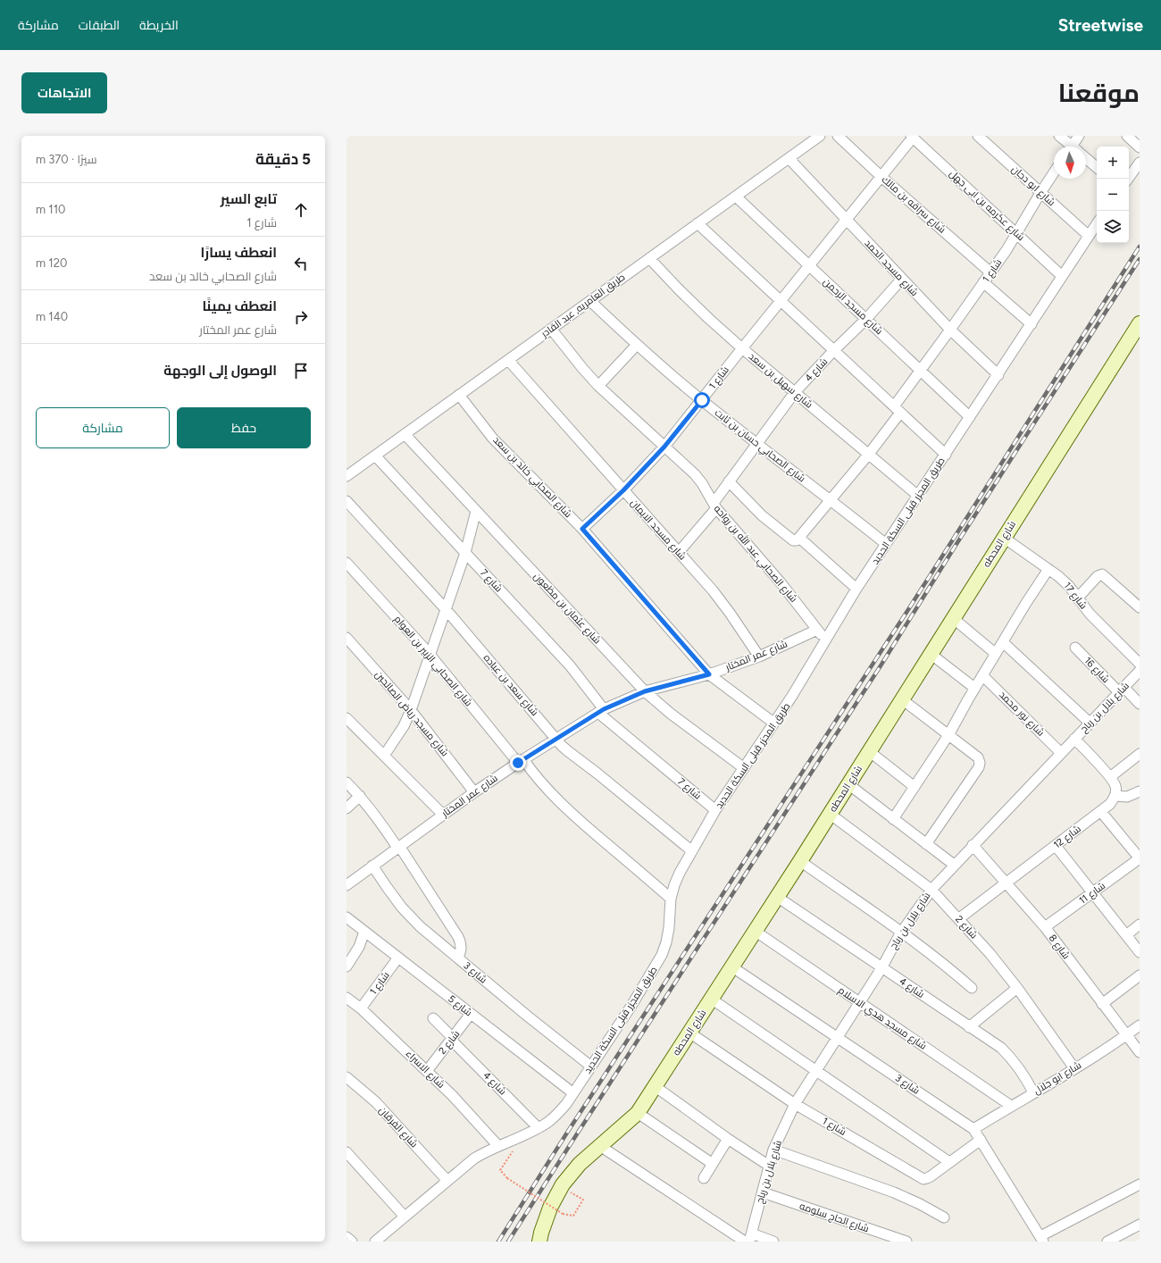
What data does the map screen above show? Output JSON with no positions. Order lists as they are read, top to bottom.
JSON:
{
  "streets": {
    "street": [
      "شارع ابو دجان",
      "شارع سراقه بن مالك",
      "شارع عكرمه بن ابى جهل",
      "شارع مسجد الحمد",
      "شارع 1",
      "طريق العامريه, عبد القادر",
      "شارع مسجد الرحمن",
      "شارع 4",
      "شارع سهيل بن سعد",
      "شارع الصحابي حسان بن ثابت",
      "شارع الصحابي خالد بن سعد",
      "طريق المجزر قبلى السكة الحديد",
      "شارع مسجد الايمان",
      "شارع المحطه",
      "شارع الصحابي عبد الله بن رواحه",
      "شارع 7",
      "شارع 17",
      "شارع عثمان بن مظعون",
      "شارع عمر المختار",
      "شارع الصحابي الزبير بن العوام",
      "شارع 16",
      "شارع سعد بن عباده",
      "شارع بلال بن رباح",
      "شارع مسجد رياض الصالحين",
      "شارع نور محمد",
      "شارع 12",
      "شارع 11",
      "شارع 2",
      "شارع 8",
      "شارع 3",
      "شارع 5",
      "شارع مسجد هدي الاسلام",
      "شارع الاسراء",
      "شارع ابو جلال",
      "شارع الفرقان",
      "شارع الحاج سلومه"
    ]
  },
  "crossings": [
    ["شارع ابو دجان", "شارع 1"],
    ["شارع ابو دجان", "طريق المجزر قبلى السكة الحديد"],
    ["شارع سراقه بن مالك", "شارع 1"],
    ["شارع عكرمه بن ابى جهل", "شارع 1"],
    ["شارع عكرمه بن ابى جهل", "طريق المجزر قبلى السكة الحديد"],
    ["شارع مسجد الحمد", "شارع 1"],
    ["شارع مسجد الحمد", "طريق العامريه, عبد القادر"],
    ["شارع مسجد الحمد", "شارع 4"],
    ["شارع مسجد الحمد", "طريق المجزر قبلى السكة الحديد"],
    ["شارع 1", "شارع مسجد الرحمن"],
    ["شارع 1", "شارع سهيل بن سعد"],
    ["شارع 1", "شارع الصحابي حسان بن ثابت"],
    ["شارع 1", "شارع الصحابي خالد بن سعد"],
    ["شارع 1", "شارع مسجد الايمان"],
    ["شارع 1", "شارع المحطه"],
    ["شارع 1", "شارع الصحابي عبد الله بن رواحه"],
    ["شارع 1", "شارع بلال بن رباح"],
    ["شارع 1", "شارع 3"],
    ["شارع 1", "شارع 5"],
    ["شارع 1", "شارع الاسراء"],
    ["طريق العامريه, عبد القادر", "شارع مسجد الرحمن"],
    ["طريق العامريه, عبد القادر", "شارع سهيل بن سعد"],
    ["طريق العامريه, عبد القادر", "شارع الصحابي حسان بن ثابت"],
    ["طريق العامريه, عبد القادر", "شارع الصحابي خالد بن سعد"],
    ["طريق العامريه, عبد القادر", "شارع مسجد الايمان"],
    ["طريق العامريه, عبد القادر", "شارع الصحابي عبد الله بن رواحه"],
    ["طريق العامريه, عبد القادر", "شارع 7"],
    ["طريق العامريه, عبد القادر", "شارع عثمان بن مظعون"],
    ["شارع مسجد الرحمن", "شارع 4"],
    ["شارع مسجد الرحمن", "طريق المجزر قبلى السكة الحديد"],
    ["شارع 4", "شارع سهيل بن سعد"],
    ["شارع 4", "شارع الصحابي حسان بن ثابت"],
    ["شارع 4", "طريق المجزر قبلى السكة الحديد"],
    ["شارع 4", "شارع مسجد الايمان"],
    ["شارع 4", "شارع المحطه"],
    ["شارع 4", "شارع الصحابي عبد الله بن رواحه"],
    ["شارع 4", "شارع بلال بن رباح"],
    ["شارع 4", "شارع 2"],
    ["شارع 4", "شارع ابو جلال"],
    ["شارع سهيل بن سعد", "طريق المجزر قبلى السكة الحديد"],
    ["شارع الصحابي حسان بن ثابت", "طريق المجزر قبلى السكة الحديد"],
    ["شارع الصحابي خالد بن سعد", "طريق المجزر قبلى السكة الحديد"],
    ["شارع الصحابي خالد بن سعد", "شارع عمر المختار"],
    ["طريق المجزر قبلى السكة الحديد", "شارع الصحابي عبد الله بن رواحه"],
    ["طريق المجزر قبلى السكة الحديد", "شارع 7"],
    ["طريق المجزر قبلى السكة الحديد", "شارع عثمان بن مظعون"],
    ["طريق المجزر قبلى السكة الحديد", "شارع الصحابي الزبير بن العوام"],
    ["طريق المجزر قبلى السكة الحديد", "شارع سعد بن عباده"],
    ["طريق المجزر قبلى السكة الحديد", "شارع 3"],
    ["طريق المجزر قبلى السكة الحديد", "شارع 5"],
    ["طريق المجزر قبلى السكة الحديد", "شارع الاسراء"],
    ["طريق المجزر قبلى السكة الحديد", "شارع الفرقان"],
    ["شارع مسجد الايمان", "شارع عمر المختار"],
    ["شارع المحطه", "شارع 17"],
    ["شارع المحطه", "شارع 2"],
    ["شارع المحطه", "شارع 3"],
    ["شارع المحطه", "شارع مسجد هدي الاسلام"],
    ["شارع الصحابي عبد الله بن رواحه", "شارع عمر المختار"],
    ["شارع 7", "شارع عمر المختار"],
    ["شارع عثمان بن مظعون", "شارع عمر المختار"],
    ["شارع عمر المختار", "شارع الصحابي الزبير بن العوام"],
    ["شارع عمر المختار", "شارع سعد بن عباده"],
    ["شارع عمر المختار", "شارع مسجد رياض الصالحين"],
    ["شارع عمر المختار", "شارع 3"],
    ["شارع 16", "شارع بلال بن رباح"],
    ["شارع بلال بن رباح", "شارع نور محمد"],
    ["شارع بلال بن رباح", "شارع 2"],
    ["شارع بلال بن رباح", "شارع 8"],
    ["شارع بلال بن رباح", "شارع 3"],
    ["شارع بلال بن رباح", "شارع مسجد هدي الاسلام"],
    ["شارع بلال بن رباح", "شارع الحاج سلومه"],
    ["شارع 12", "شارع 2"],
    ["شارع 12", "شارع 8"],
    ["شارع 11", "شارع 8"],
    ["شارع 2", "شارع 5"],
    ["شارع 2", "شارع الاسراء"],
    ["شارع 2", "شارع ابو جلال"],
    ["شارع 8", "شارع ابو جلال"],
    ["شارع 3", "شارع ابو جلال"],
    ["شارع مسجد هدي الاسلام", "شارع ابو جلال"]
  ],
  "north": "bottom",
  "page": {
    "header": "Streetwise",
    "nav": ["الخريطة", "الطبقات", "مشاركة"],
    "title": "موقعنا",
    "buttons": [
      "الاتجاهات",
      ["حفظ", "مشاركة"]
    ],
    "heading": ["5 دقيقة", "سيرًا · 370 m"],
    "map_buttons": ["+", "−"],
    "list": [
      ["تابع السير", "شارع 1", "110 m"],
      ["انعطف يسارًا", "شارع الصحابي خالد بن سعد", "120 m"],
      ["انعطف يمينًا", "شارع عمر المختار", "140 m"],
      "الوصول إلى الوجهة"
    ]
  }
}
